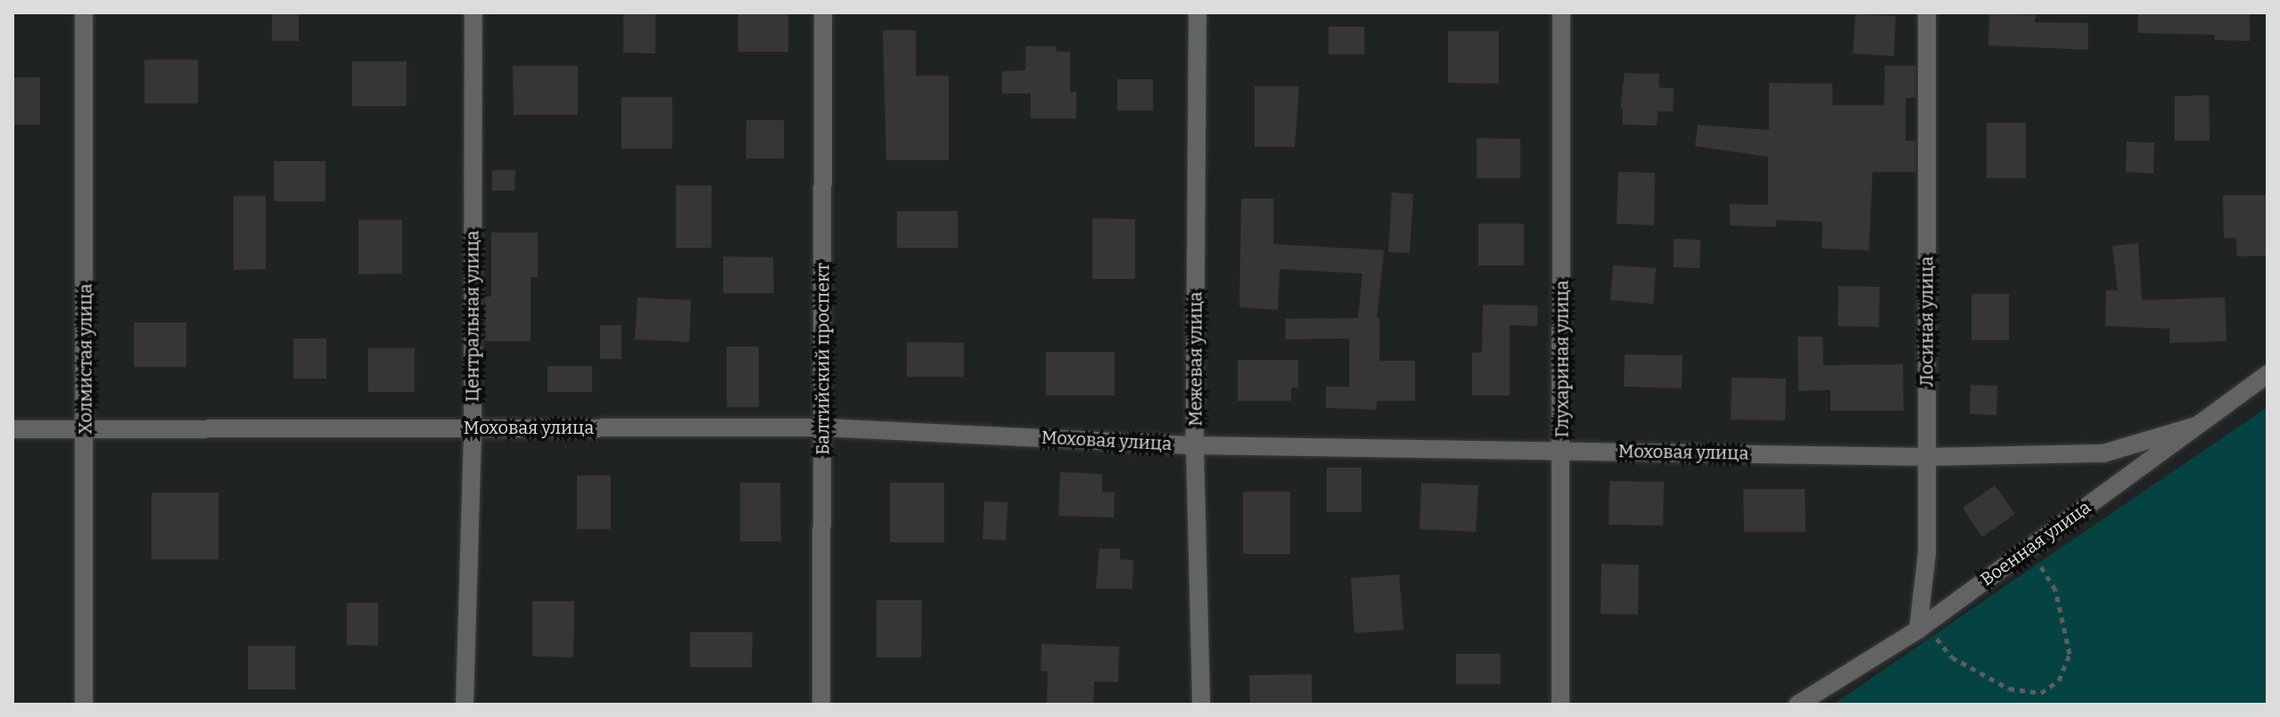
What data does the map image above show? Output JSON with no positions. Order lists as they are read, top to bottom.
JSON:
{
  "streets": {
    "street": [
      "Центральная улица",
      "Лосиная улица",
      "Холмистая улица",
      "Балтийский проспект",
      "Межевая улица",
      "Глухариная улица",
      "Моховая улица",
      "Военная улица"
    ]
  },
  "crossings": [
    ["Центральная улица", "Моховая улица"],
    ["Лосиная улица", "Моховая улица"],
    ["Лосиная улица", "Военная улица"],
    ["Холмистая улица", "Моховая улица"],
    ["Балтийский проспект", "Моховая улица"],
    ["Межевая улица", "Моховая улица"],
    ["Глухариная улица", "Моховая улица"],
    ["Моховая улица", "Военная улица"]
  ]
}
